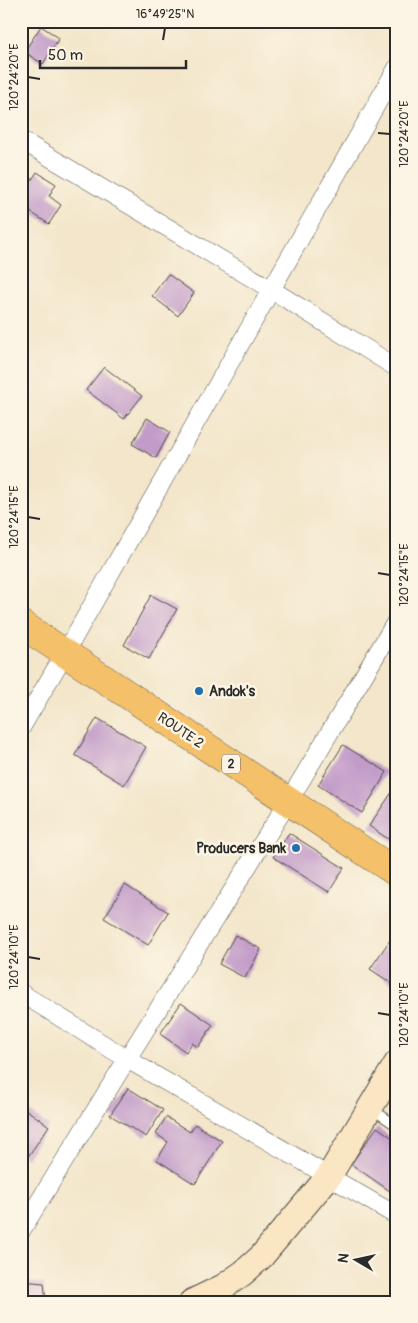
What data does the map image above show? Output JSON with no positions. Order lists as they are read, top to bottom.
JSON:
{
  "streets": {
    "highway": ["ROUTE 2", "2"]
  },
  "crossings": [
    ["ROUTE 2", "2"]
  ],
  "places": ["Andok's", "Producers Bank"],
  "scale_bar": "50 m",
  "north": "left",
  "coordinates": [
    "16°49'25\"N",
    "120°24'20\"E",
    "120°24'15\"E",
    "120°24'10\"E"
  ]
}
